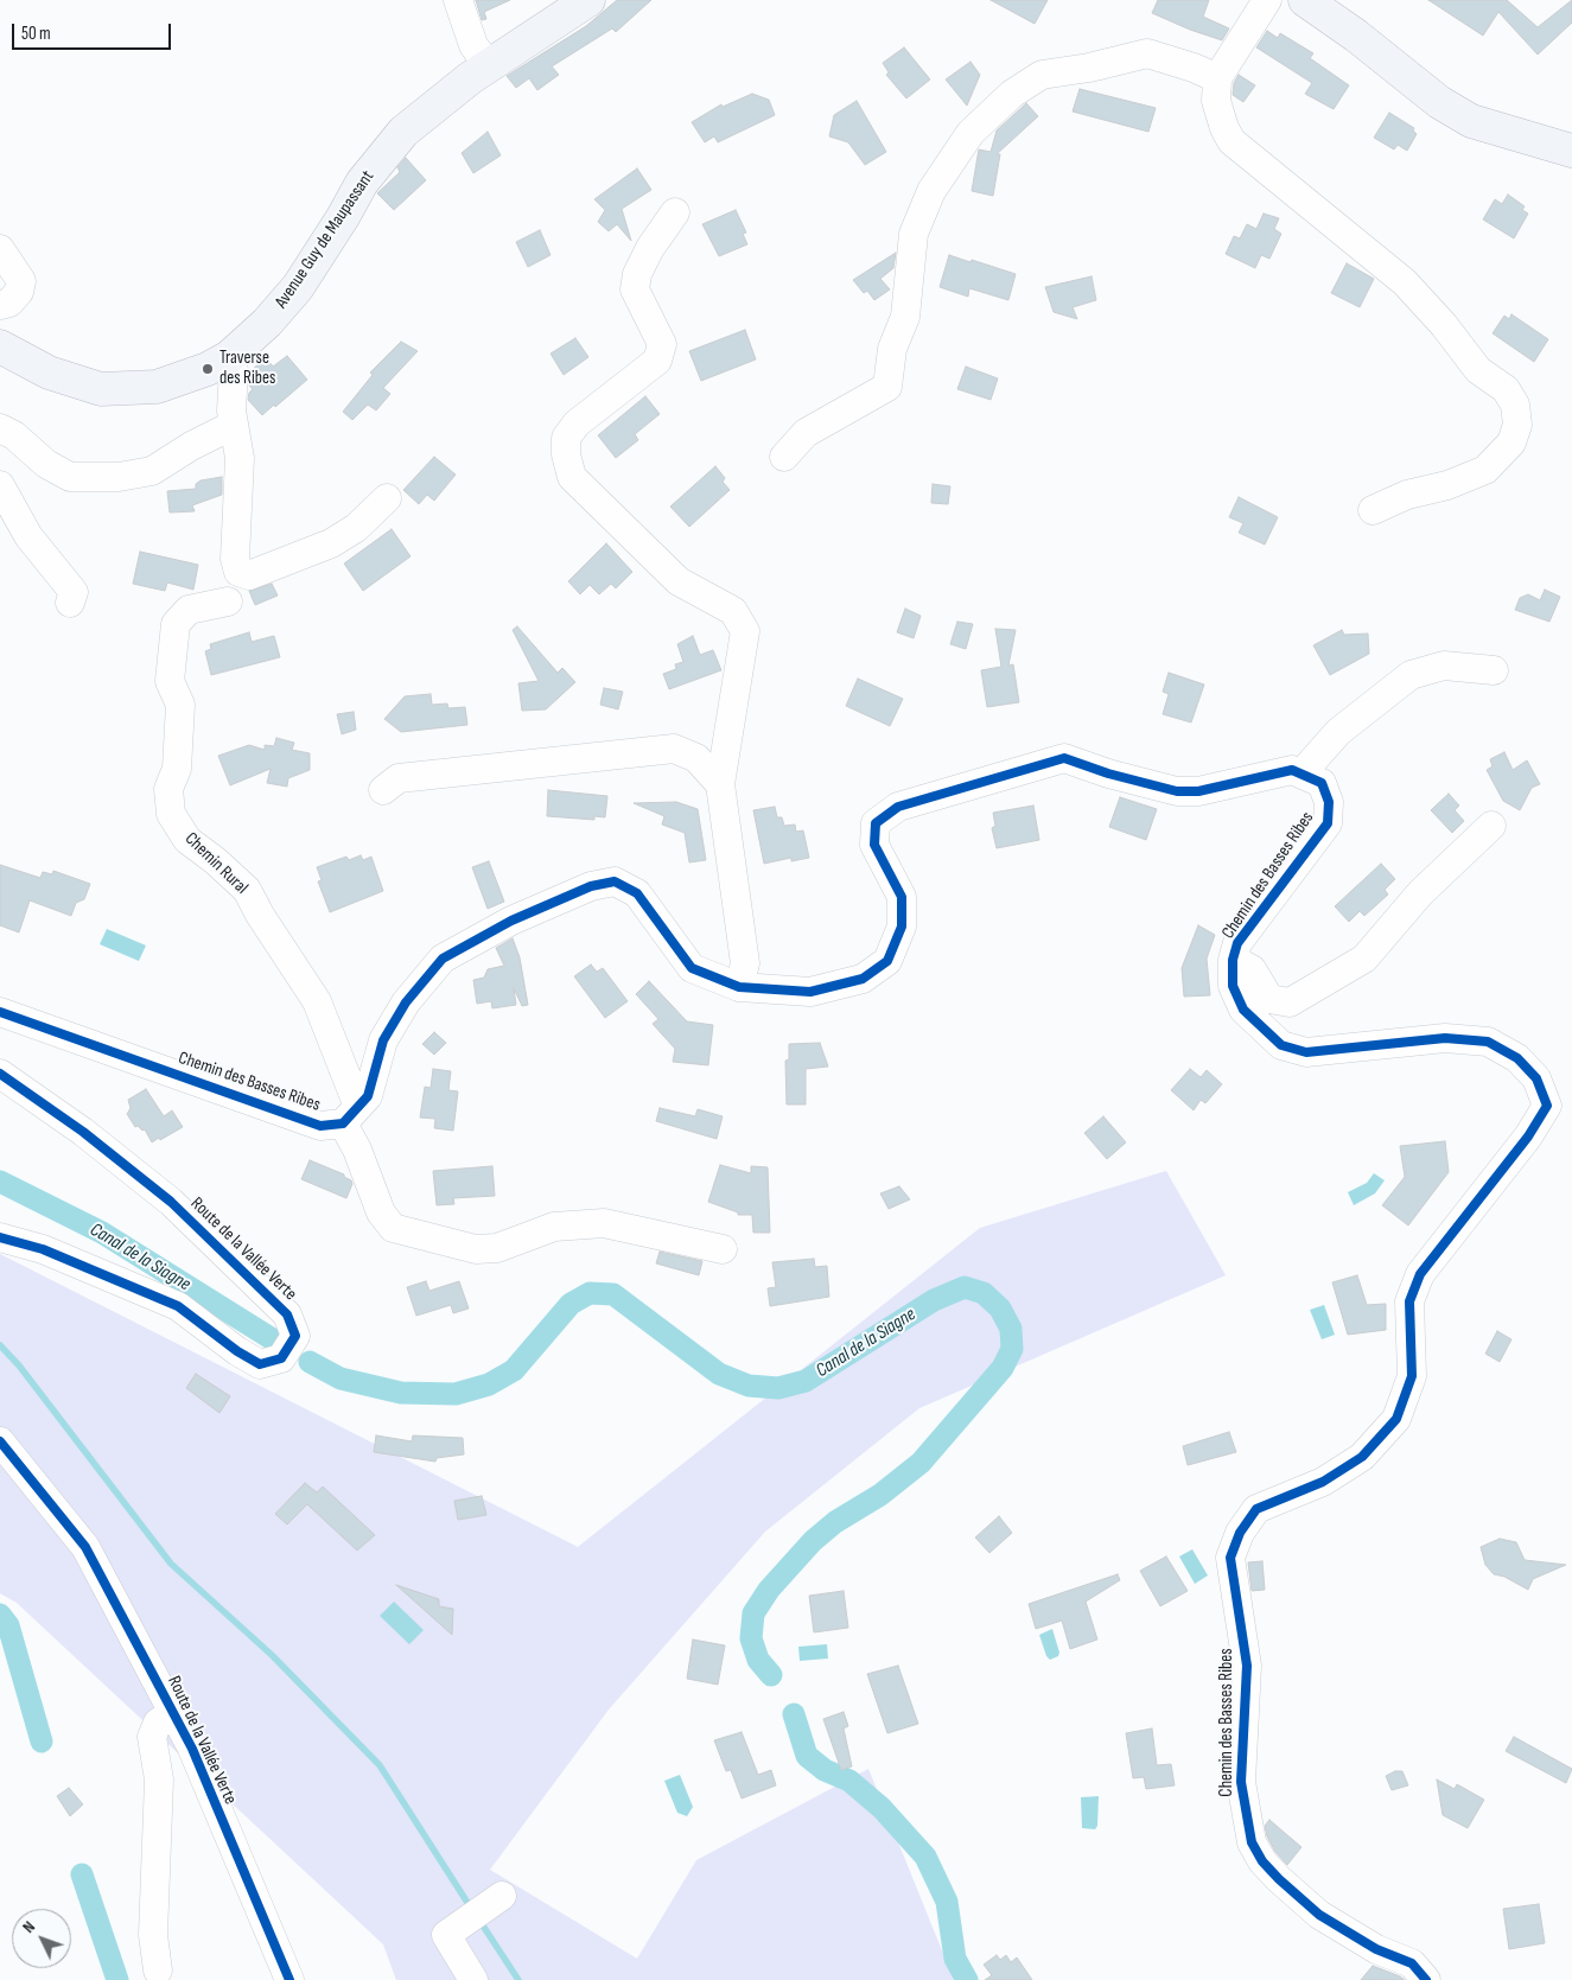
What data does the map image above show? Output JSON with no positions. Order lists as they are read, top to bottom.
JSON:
{
  "streets": {
    "main road": ["Avenue Guy de Maupassant"],
    "street": ["Chemin Rural", "Chemin des Basses Ribes", "Route de la Vallée Verte"]
  },
  "crossings": [
    ["Chemin Rural", "Chemin des Basses Ribes"]
  ],
  "water": ["Canal de la Siagne"],
  "places": ["Traverse des Ribes"],
  "scale_bar": "50 m",
  "north": "top left"
}
